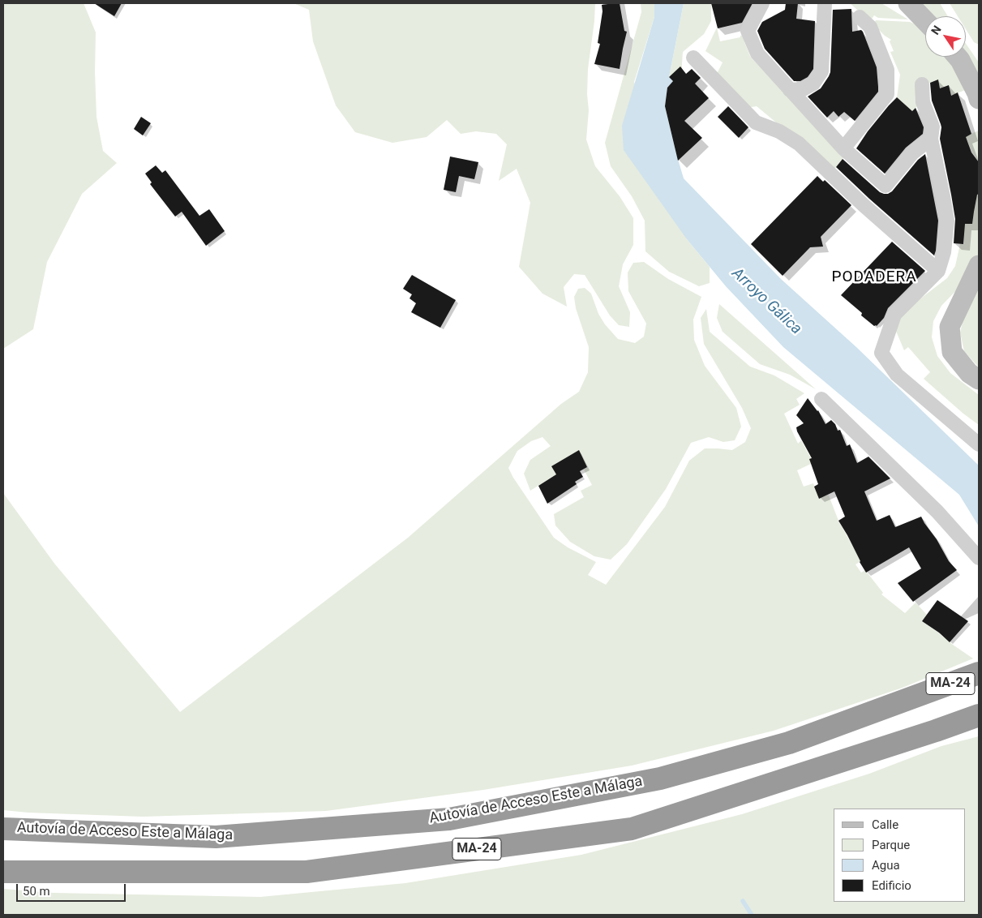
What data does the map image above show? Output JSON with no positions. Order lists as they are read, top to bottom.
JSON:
{
  "streets": {
    "highway": ["MA-24", "Autovía de Acceso Este a Málaga"]
  },
  "districts": ["PODADERA"],
  "water": ["Arroyo Gálica"],
  "legend": [
    "Calle",
    "Parque",
    "Agua",
    "Edificio"
  ],
  "scale_bar": "50 m",
  "north": "top left"
}
